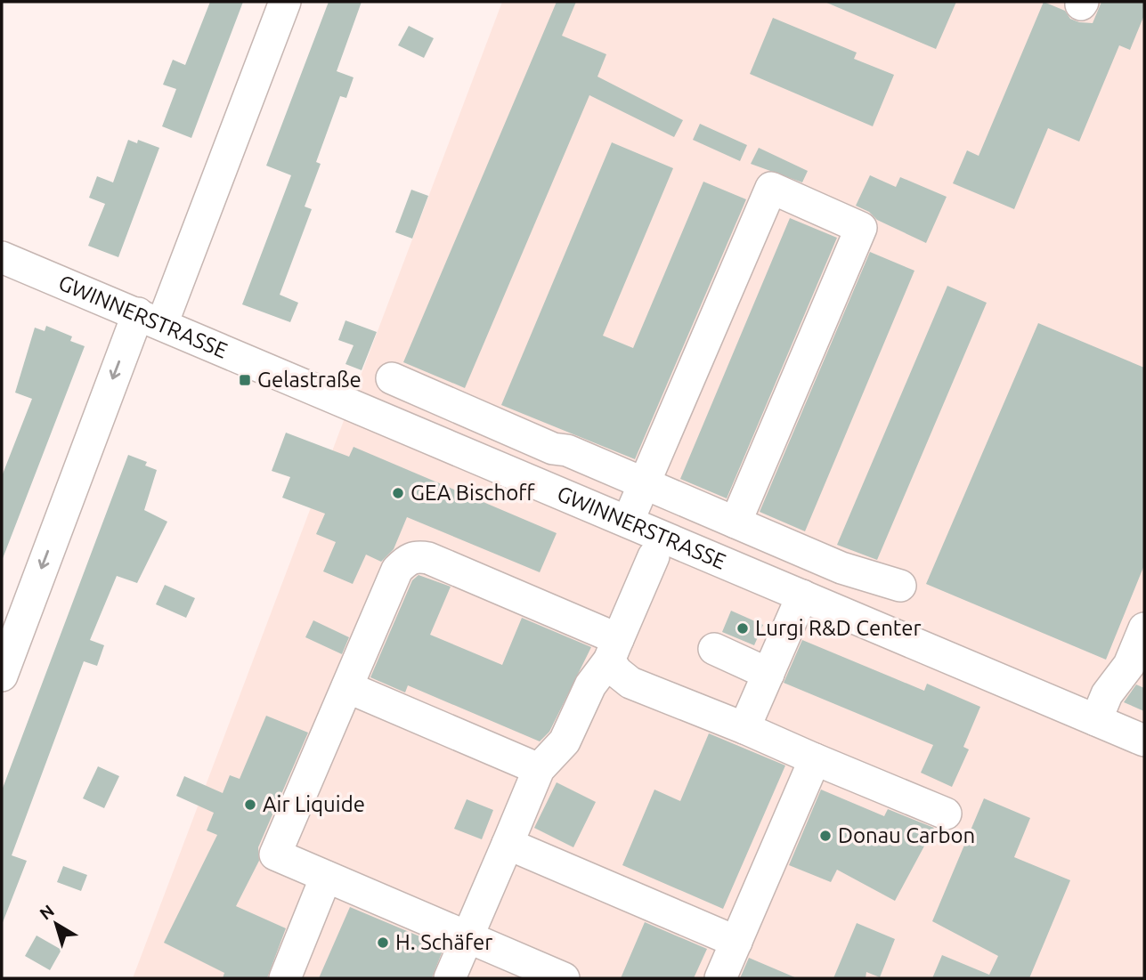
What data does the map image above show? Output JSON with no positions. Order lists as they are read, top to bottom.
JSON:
{
  "streets": {
    "street": ["GWINNERSTRASSE"]
  },
  "places": {
    "transit": ["Gelastraße"],
    "other": [
      "GEA Bischoff",
      "Lurgi R&D Center",
      "Air Liquide",
      "Donau Carbon",
      "H. Schäfer"
    ]
  },
  "north": "top left"
}
